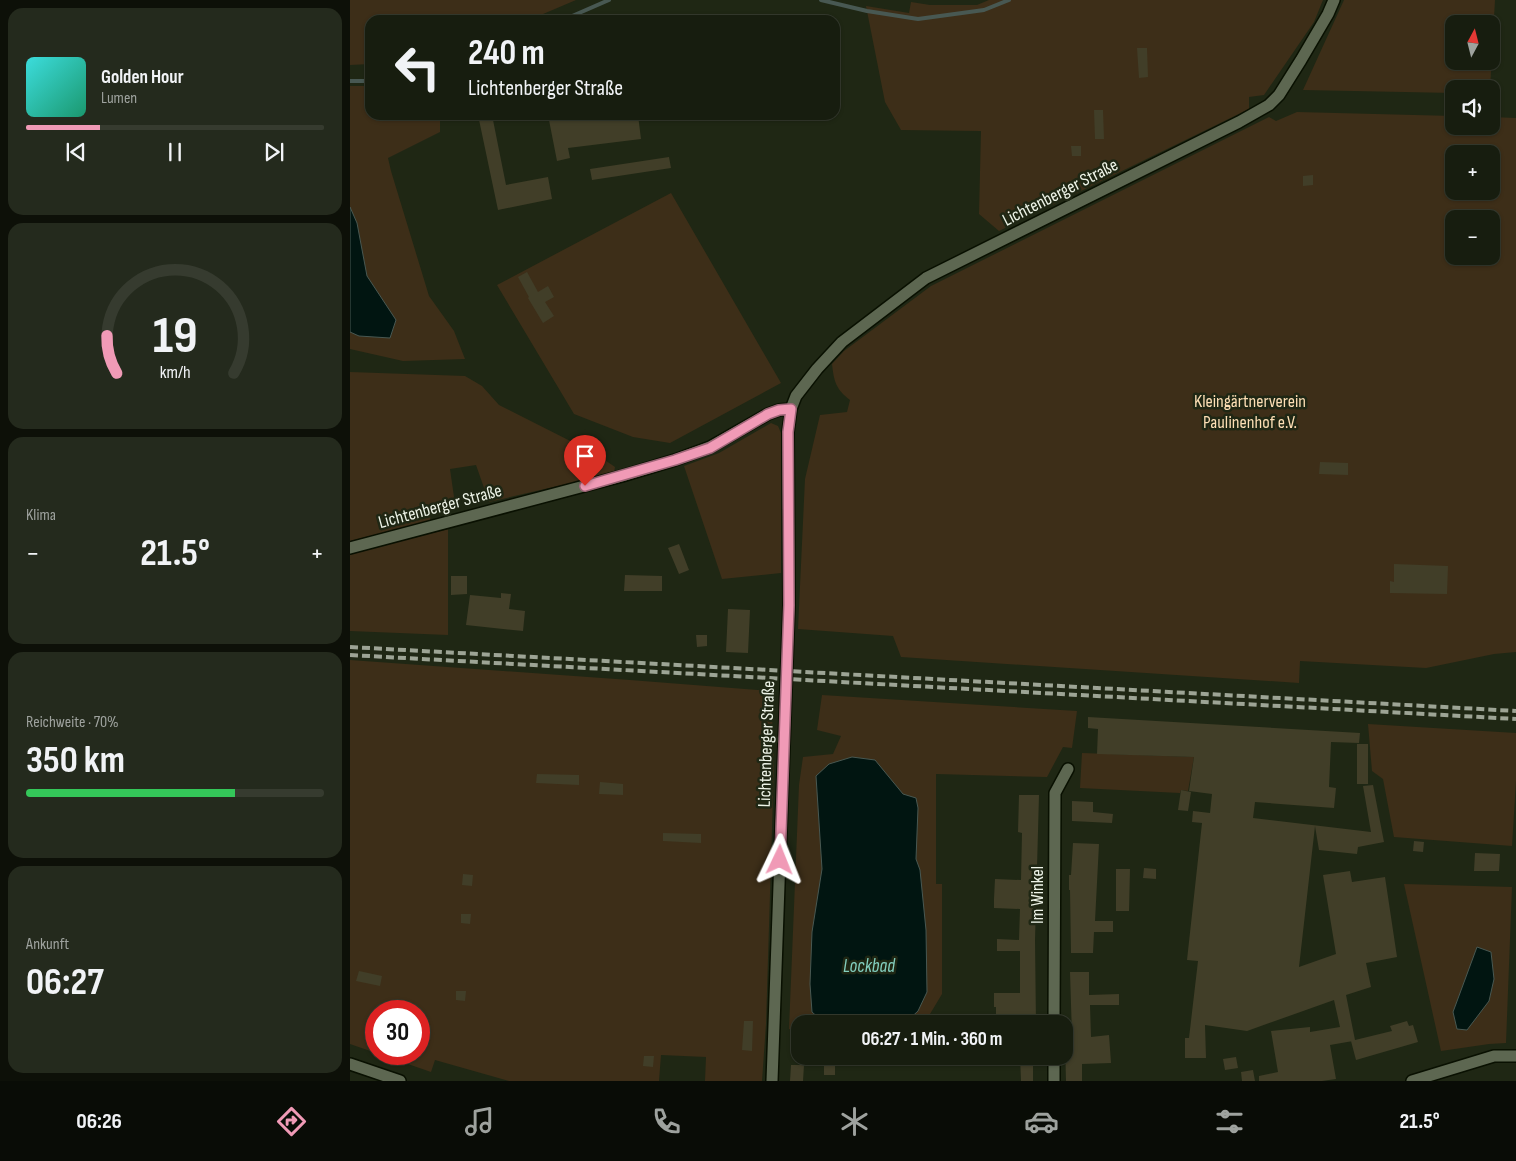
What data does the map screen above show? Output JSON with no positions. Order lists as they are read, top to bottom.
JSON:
{
  "streets": {
    "street": ["Lichtenberger Straße", "Im Winkel"]
  },
  "water": ["Lockbad"],
  "parks": ["Kleingärtnerverein Paulinenhof e.V."],
  "north": "top",
  "page": {
    "map_buttons": ["+", "−"],
    "turn": ["240 m", "Lichtenberger Straße"],
    "song": ["Golden Hour", "Lumen"],
    "tile": [
      "Klima",
      ["Reichweite · 70%", "350 km"],
      ["Ankunft", "06:27"]
    ],
    "heat": ["−", "21.5°", "+"],
    "limit": "30",
    "trip": "06:27 · 1 Min. · 360 m",
    "tabs": ["06:26", "21.5°"],
    "gauge": ["19", "km/h"]
  }
}
